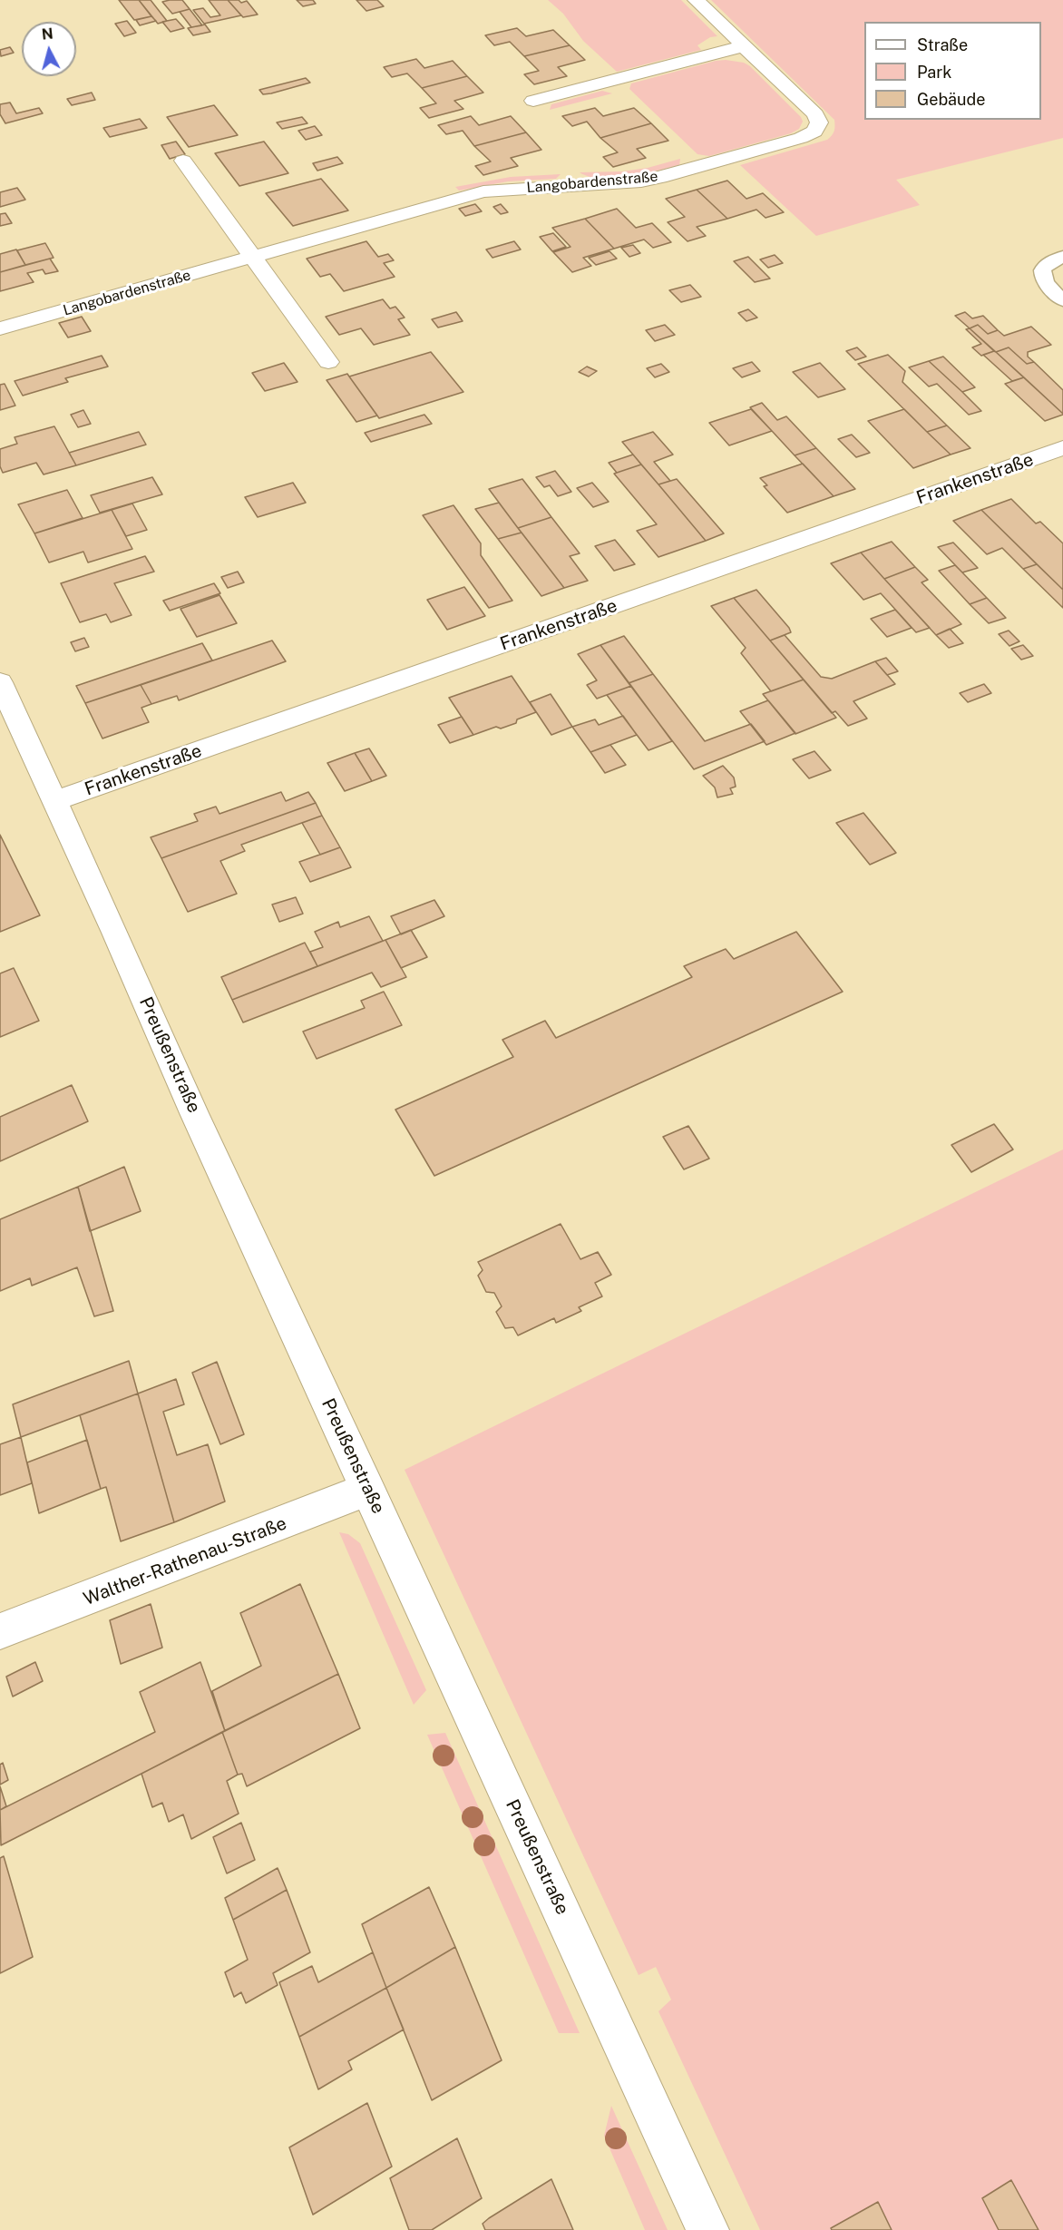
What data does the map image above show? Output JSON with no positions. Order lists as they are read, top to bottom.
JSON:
{
  "streets": {
    "street": [
      "Langobardenstraße",
      "Frankenstraße",
      "Preußenstraße",
      "Walther-Rathenau-Straße"
    ]
  },
  "crossings": [
    ["Frankenstraße", "Preußenstraße"],
    ["Preußenstraße", "Walther-Rathenau-Straße"]
  ],
  "legend": ["Straße", "Park", "Gebäude"],
  "north": "top"
}
